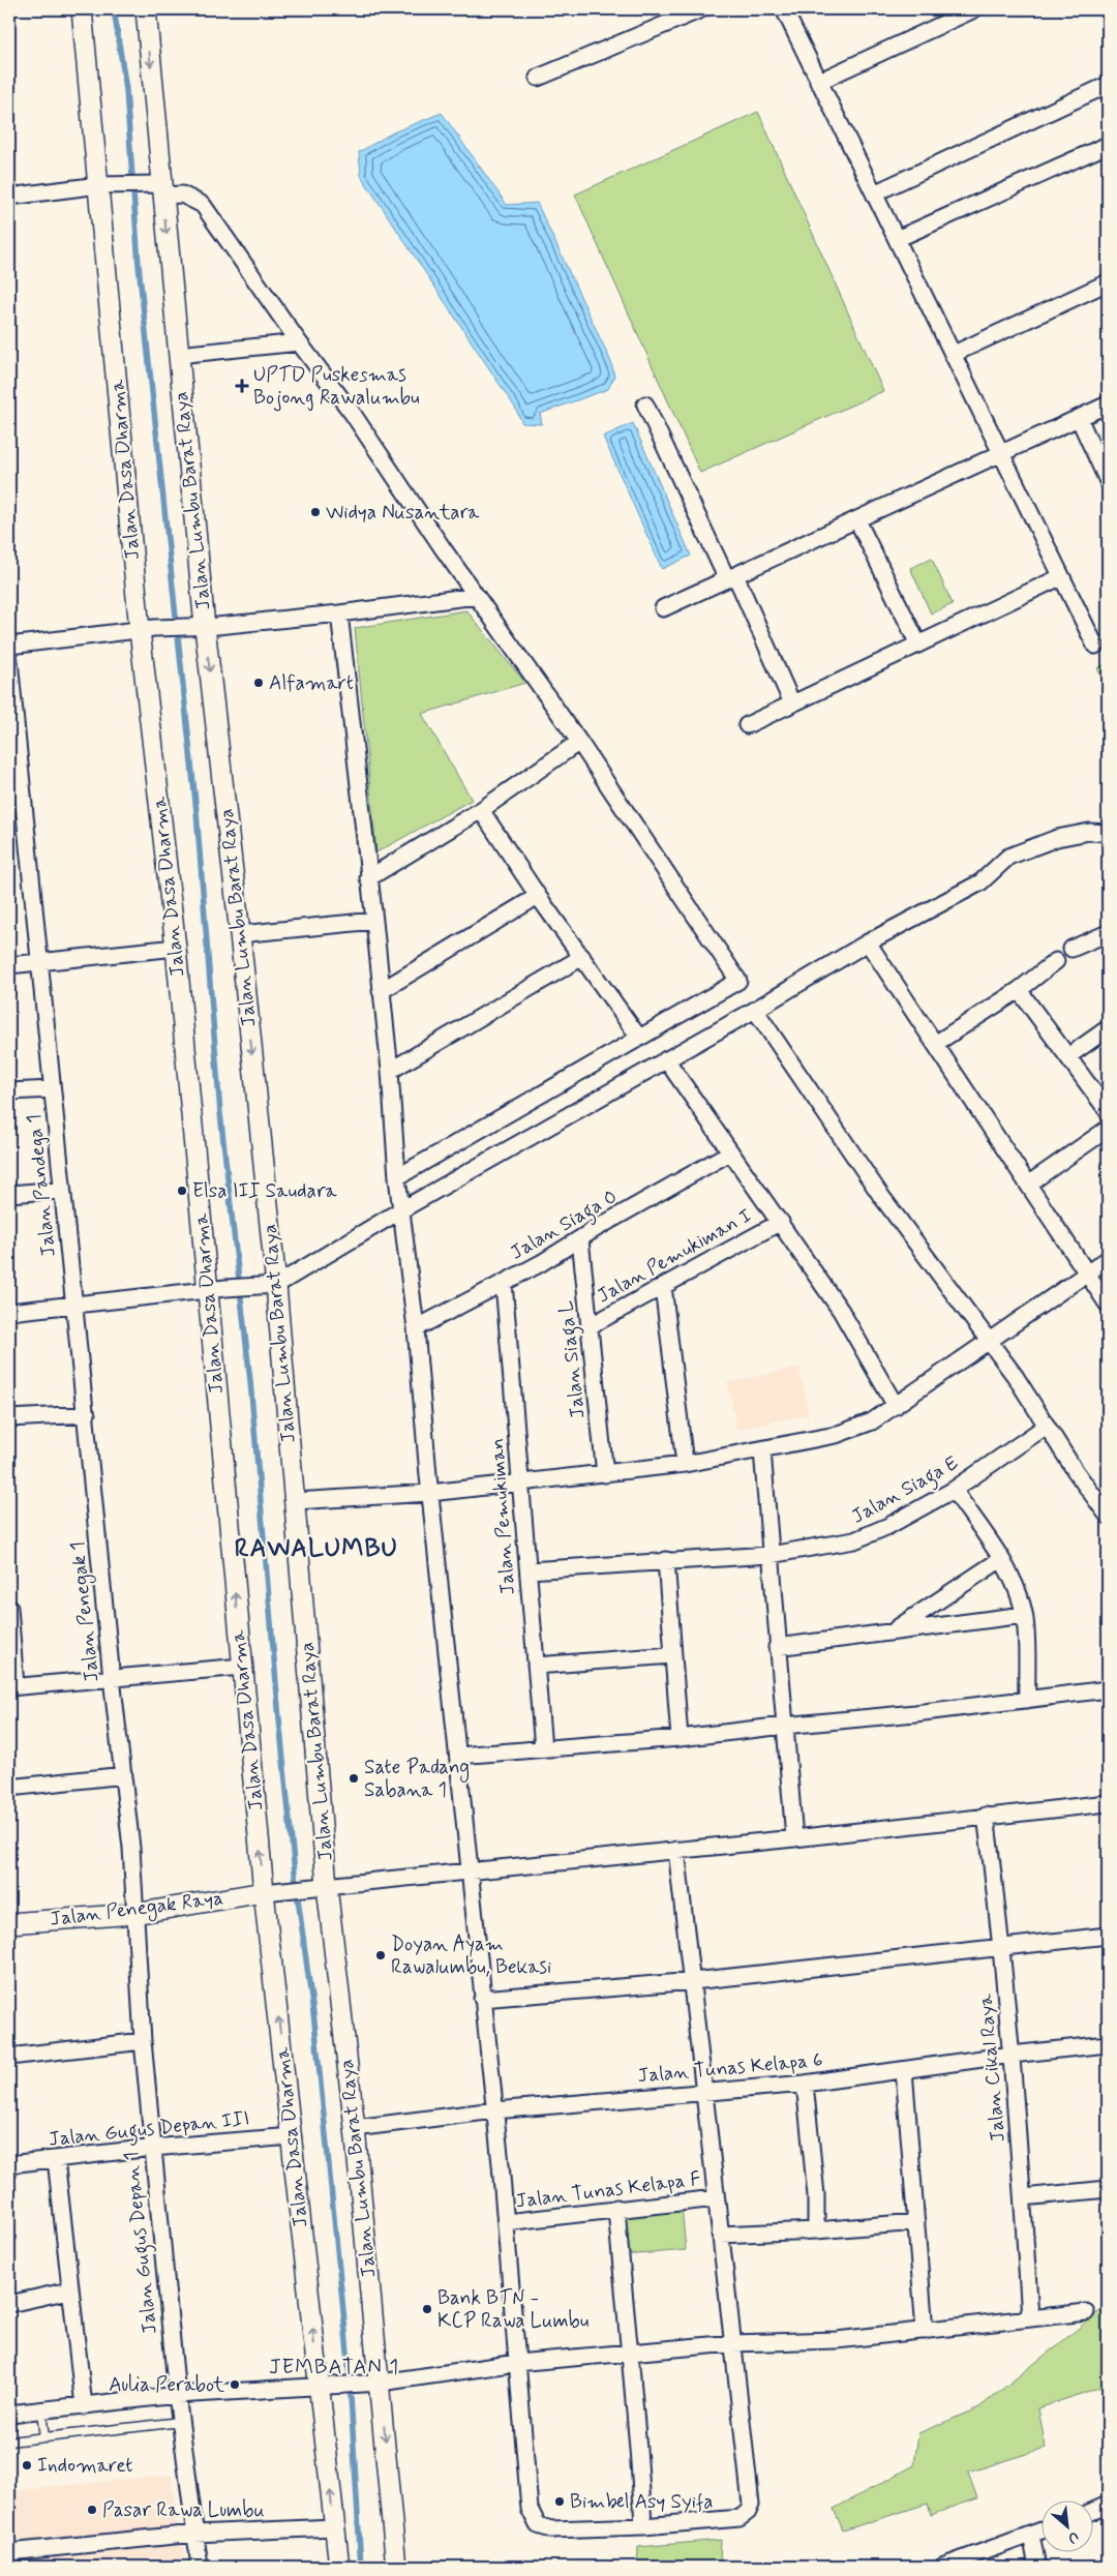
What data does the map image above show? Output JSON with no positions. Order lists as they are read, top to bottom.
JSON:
{
  "streets": {
    "street": [
      "Jalan Dasa Dharma",
      "Jalan Lumbu Barat Raya",
      "Jalan Pandega 1",
      "Jalan Siaga O",
      "Jalan Pemukiman I",
      "Jalan Siaga L",
      "Jalan Siaga E",
      "Jalan Pemukiman",
      "Jalan Penegak 1",
      "Jalan Penegak Raya",
      "Jalan Tunas Kelapa 6",
      "Jalan Cikal Raya",
      "Jalan Gugus Depan III",
      "Jalan Tunas Kelapa F",
      "Jalan Gugus Depan 1"
    ]
  },
  "crossings": [
    ["Jalan Dasa Dharma", "Jalan Penegak Raya"],
    ["Jalan Dasa Dharma", "Jalan Gugus Depan III"],
    ["Jalan Lumbu Barat Raya", "Jalan Tunas Kelapa 6"],
    ["Jalan Pandega 1", "Jalan Penegak 1"],
    ["Jalan Siaga O", "Jalan Siaga L"],
    ["Jalan Siaga O", "Jalan Pemukiman"],
    ["Jalan Pemukiman I", "Jalan Siaga L"],
    ["Jalan Siaga E", "Jalan Pemukiman"],
    ["Jalan Penegak 1", "Jalan Penegak Raya"],
    ["Jalan Penegak 1", "Jalan Gugus Depan 1"],
    ["Jalan Penegak Raya", "Jalan Gugus Depan 1"],
    ["Jalan Tunas Kelapa 6", "Jalan Cikal Raya"],
    ["Jalan Gugus Depan III", "Jalan Gugus Depan 1"]
  ],
  "one_way": ["Jalan Dasa Dharma"],
  "districts": ["RAWALUMBU", "JEMBATAN 1"],
  "places": {
    "health": ["UPTD Puskesmas Bojong Rawalumbu"],
    "other": [
      "Widya Nusantara",
      "Alfamart",
      "Elsa III Saudara",
      "Sate Padang Sabana 1",
      "Doyan Ayam Rawalumbu, Bekasi",
      "Bank BTN - KCP Rawa Lumbu",
      "Aulia Perabot",
      "Indomaret",
      "Bimbel Asy Syifa",
      "Pasar Rawa Lumbu"
    ]
  },
  "north": "bottom right"
}
